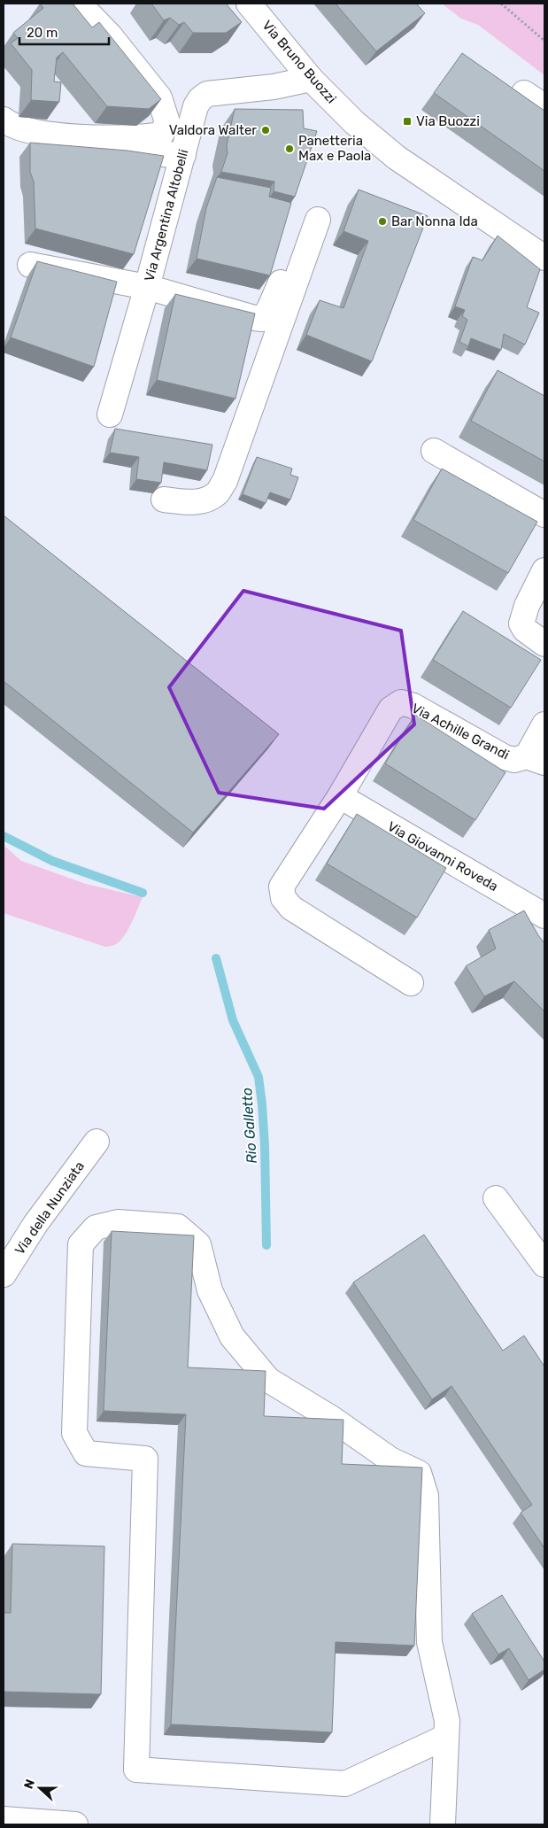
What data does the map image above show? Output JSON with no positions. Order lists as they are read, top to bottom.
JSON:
{
  "streets": {
    "street": [
      "Via Bruno Buozzi",
      "Via Argentina Altobelli",
      "Via Achille Grandi",
      "Via Giovanni Roveda",
      "Via della Nunziata"
    ]
  },
  "crossings": [
    ["Via Bruno Buozzi", "Via Argentina Altobelli"],
    ["Via Achille Grandi", "Via Giovanni Roveda"]
  ],
  "water": ["Rio Galletto"],
  "places": {
    "transit": ["Via Buozzi"],
    "other": ["Valdora Walter", "Panetteria Max e Paola", "Bar Nonna Ida"]
  },
  "scale_bar": "20 m",
  "north": "left"
}
